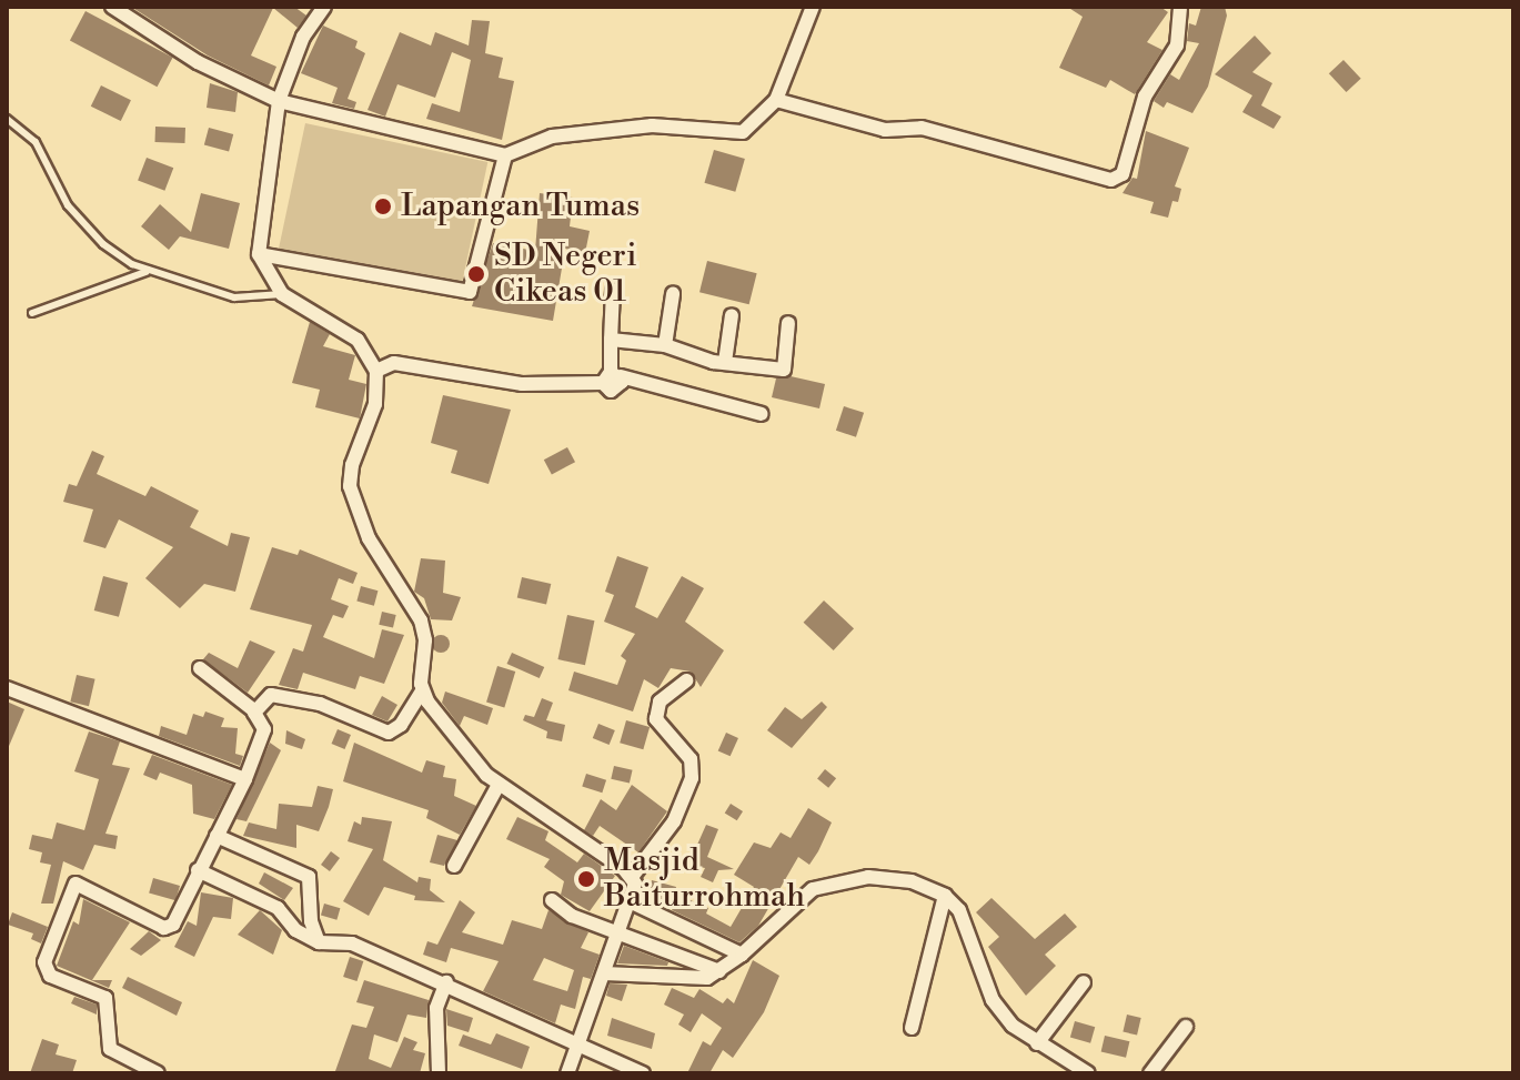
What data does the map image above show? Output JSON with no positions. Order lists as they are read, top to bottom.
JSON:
{
  "places": ["Lapangan Tumas", "SD Negeri Cikeas 01", "Masjid Baiturrohmah"]
}
